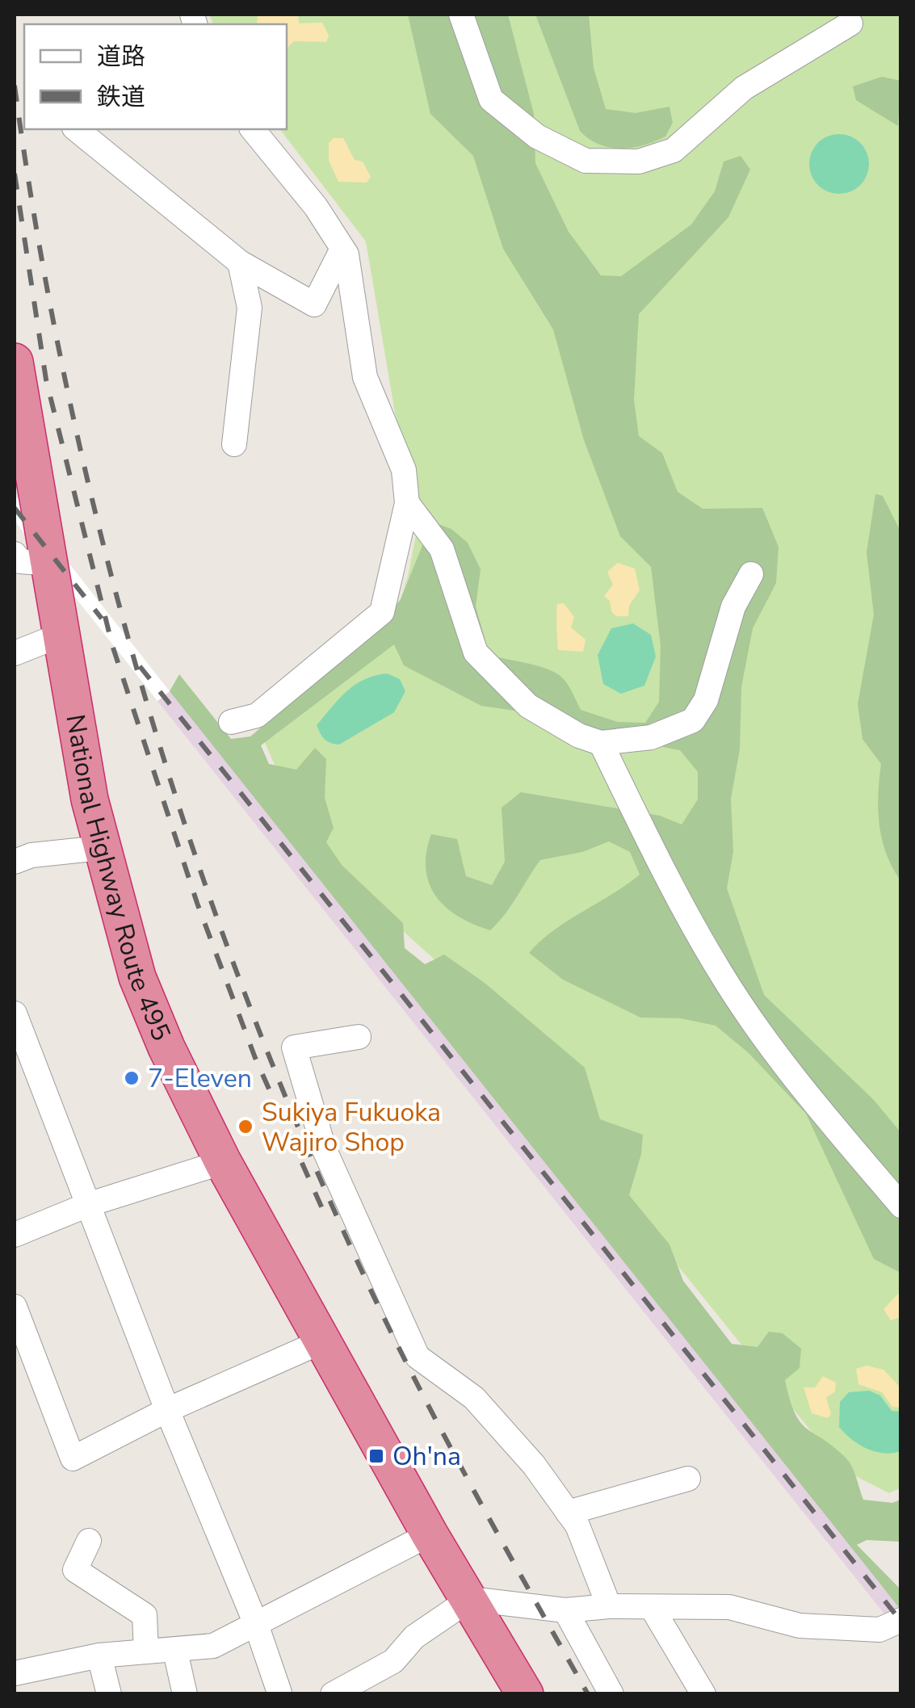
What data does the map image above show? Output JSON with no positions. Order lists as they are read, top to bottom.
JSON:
{
  "streets": {
    "highway": ["National Highway Route 495"]
  },
  "places": {
    "other": ["7-Eleven", "Sukiya Fukuoka Wajiro Shop"],
    "transit": ["Oh'na"]
  },
  "legend": ["道路", "鉄道"]
}
